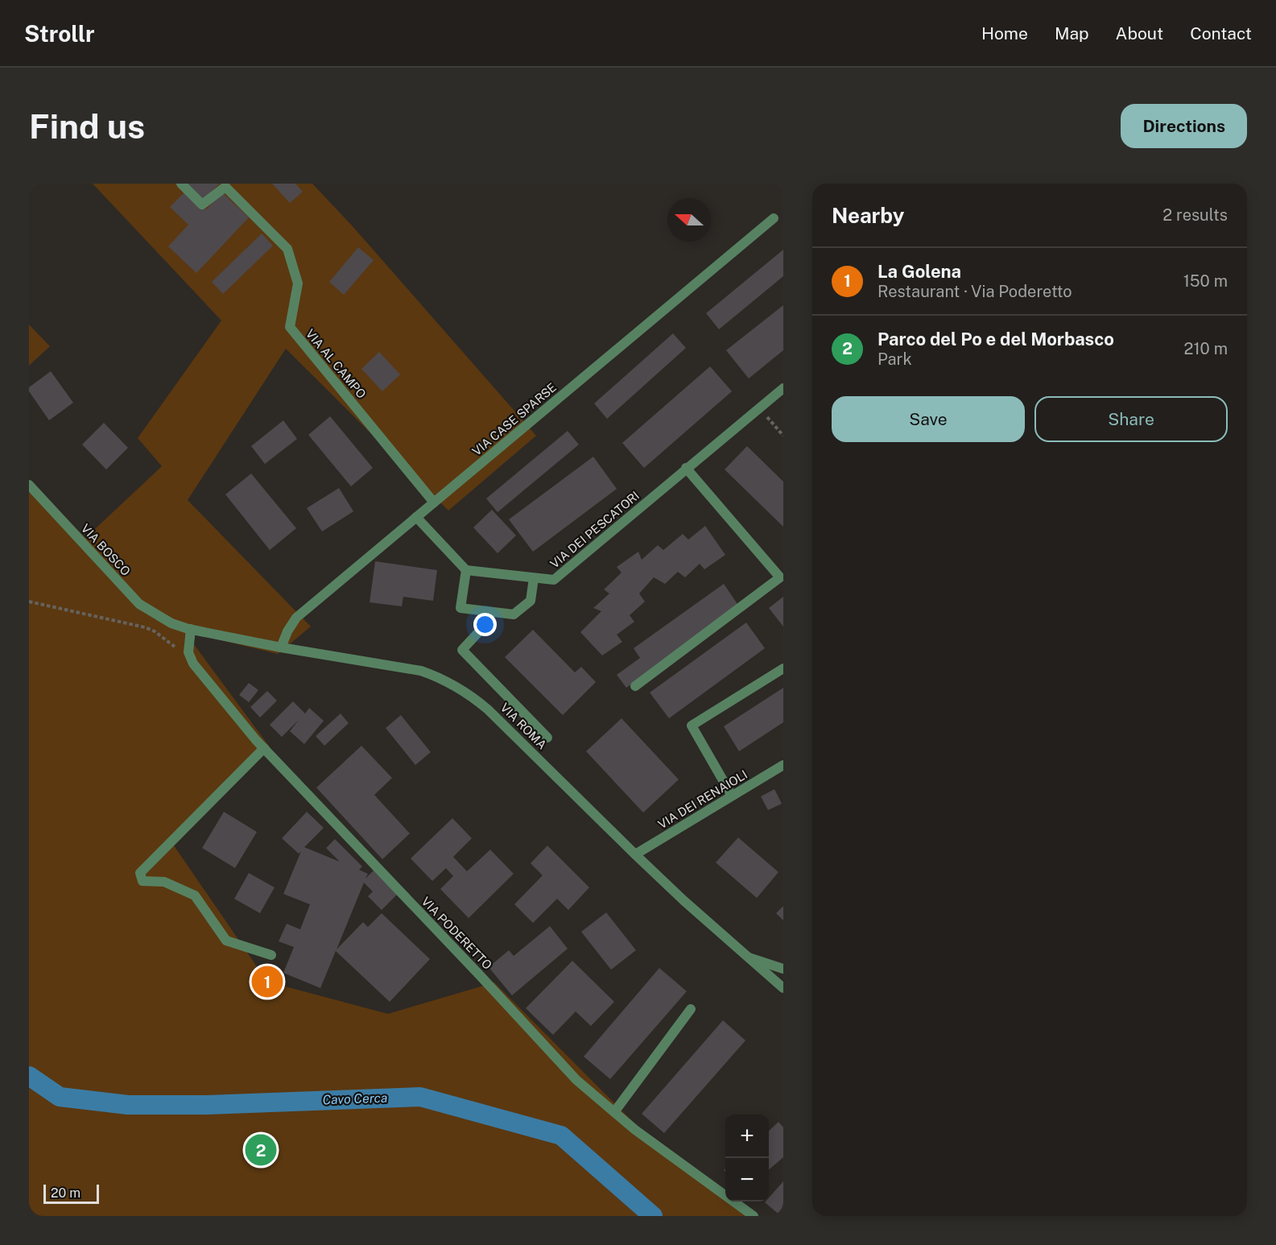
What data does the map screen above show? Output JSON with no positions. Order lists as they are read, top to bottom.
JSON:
{
  "streets": {
    "street": [
      "VIA AL CAMPO",
      "VIA CASE SPARSE",
      "VIA DEI PESCATORI",
      "VIA BOSCO",
      "VIA ROMA",
      "VIA DEI RENAIOLI",
      "VIA PODERETTO"
    ]
  },
  "crossings": [
    ["VIA AL CAMPO", "VIA CASE SPARSE"],
    ["VIA CASE SPARSE", "VIA ROMA"],
    ["VIA BOSCO", "VIA ROMA"],
    ["VIA ROMA", "VIA DEI RENAIOLI"]
  ],
  "water": ["Cavo Cerca"],
  "scale_bar": "20 m",
  "north": "left",
  "page": {
    "header": "Strollr",
    "nav": [
      "Home",
      "Map",
      "About",
      "Contact"
    ],
    "buttons": [
      "Directions",
      ["Save", "Share"]
    ],
    "title": "Find us",
    "heading": ["Nearby", "2 results"],
    "list": [
      {
        "mark": "1",
        "name": "La Golena",
        "note": "Restaurant · Via Poderetto",
        "value": "150 m"
      },
      {
        "mark": "2",
        "name": "Parco del Po e del Morbasco",
        "note": "Park",
        "value": "210 m"
      }
    ],
    "pins": ["1", "2"],
    "map_buttons": ["+", "−"],
    "scale": "20 m"
  }
}
